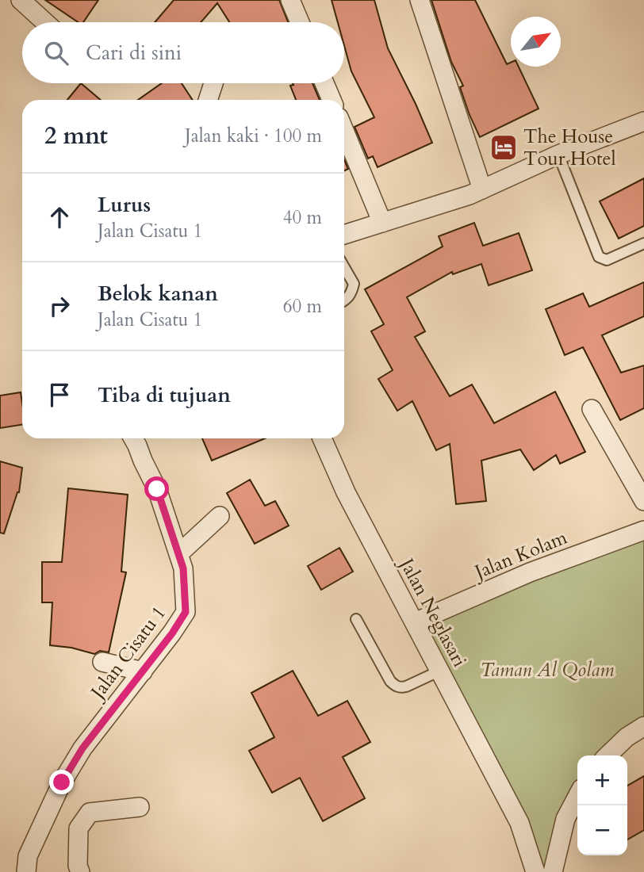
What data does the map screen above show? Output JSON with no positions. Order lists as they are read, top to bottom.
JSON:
{
  "streets": {
    "street": ["Jalan Kolam", "Jalan Neglasari", "Jalan Cisatu 1"]
  },
  "crossings": [
    ["Jalan Kolam", "Jalan Neglasari"]
  ],
  "parks": ["Taman Al Qolam"],
  "places": {
    "hotel": ["The House Tour Hotel"]
  },
  "north": "top right",
  "page": {
    "search": "Cari di sini",
    "heading": ["2 mnt", "Jalan kaki · 100 m"],
    "list": [
      ["Lurus", "Jalan Cisatu 1", "40 m"],
      ["Belok kanan", "Jalan Cisatu 1", "60 m"],
      "Tiba di tujuan"
    ],
    "map_buttons": ["+", "−"]
  }
}
